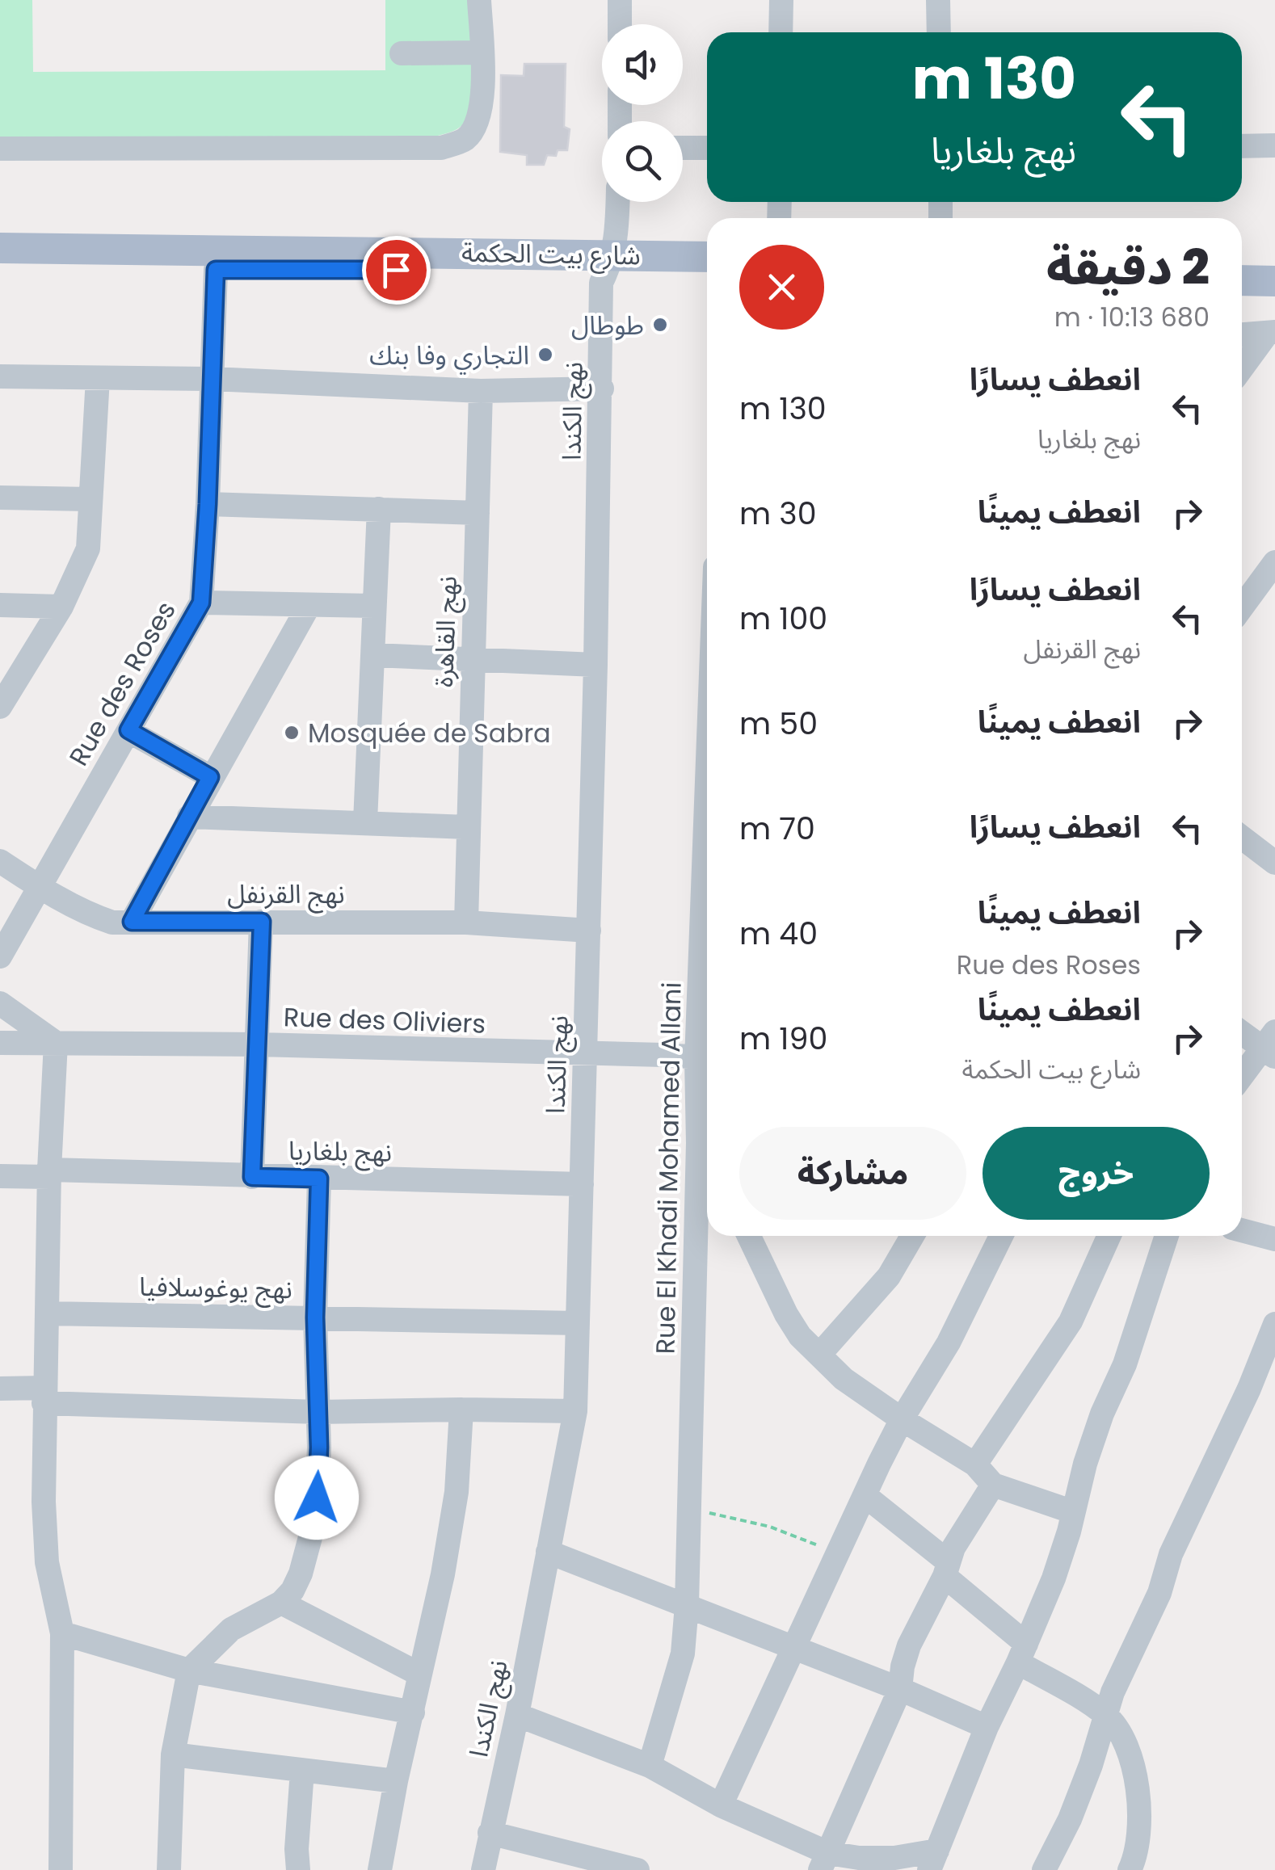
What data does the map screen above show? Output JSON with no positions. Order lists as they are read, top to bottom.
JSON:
{
  "streets": {
    "main road": ["شارع بيت الحكمة"],
    "street": [
      "نهج الكندا",
      "نهج القاهرة",
      "Rue des Roses",
      "نهج القرنفل",
      "Rue des Oliviers",
      "نهج بلغاريا",
      "Rue El Khadi Mohamed Allani",
      "نهج يوغوسلافيا"
    ]
  },
  "crossings": [
    ["شارع بيت الحكمة", "نهج الكندا"],
    ["شارع بيت الحكمة", "Rue des Roses"],
    ["نهج الكندا", "نهج القرنفل"],
    ["نهج الكندا", "Rue des Oliviers"],
    ["نهج الكندا", "نهج بلغاريا"],
    ["نهج الكندا", "نهج يوغوسلافيا"],
    ["نهج القاهرة", "نهج القرنفل"],
    ["Rue des Roses", "نهج القرنفل"],
    ["Rue des Oliviers", "Rue El Khadi Mohamed Allani"]
  ],
  "places": ["طوطال", "التجاري وفا بنك", "Mosquée de Sabra"],
  "page": {
    "turn": ["130 m", "نهج بلغاريا"],
    "heading": ["2 دقيقة", "680 m · 10:13"],
    "list": [
      {
        "name": "انعطف يسارًا",
        "note": "نهج بلغاريا",
        "value": "130 m"
      },
      {
        "name": "انعطف يمينًا",
        "value": "30 m"
      },
      {
        "name": "انعطف يسارًا",
        "note": "نهج القرنفل",
        "value": "100 m"
      },
      {
        "name": "انعطف يمينًا",
        "value": "50 m"
      },
      {
        "name": "انعطف يسارًا",
        "value": "70 m"
      },
      {
        "name": "انعطف يمينًا",
        "note": "Rue des Roses",
        "value": "40 m"
      },
      {
        "name": "انعطف يمينًا",
        "note": "شارع بيت الحكمة",
        "value": "190 m"
      }
    ],
    "buttons": ["خروج", "مشاركة"]
  }
}
